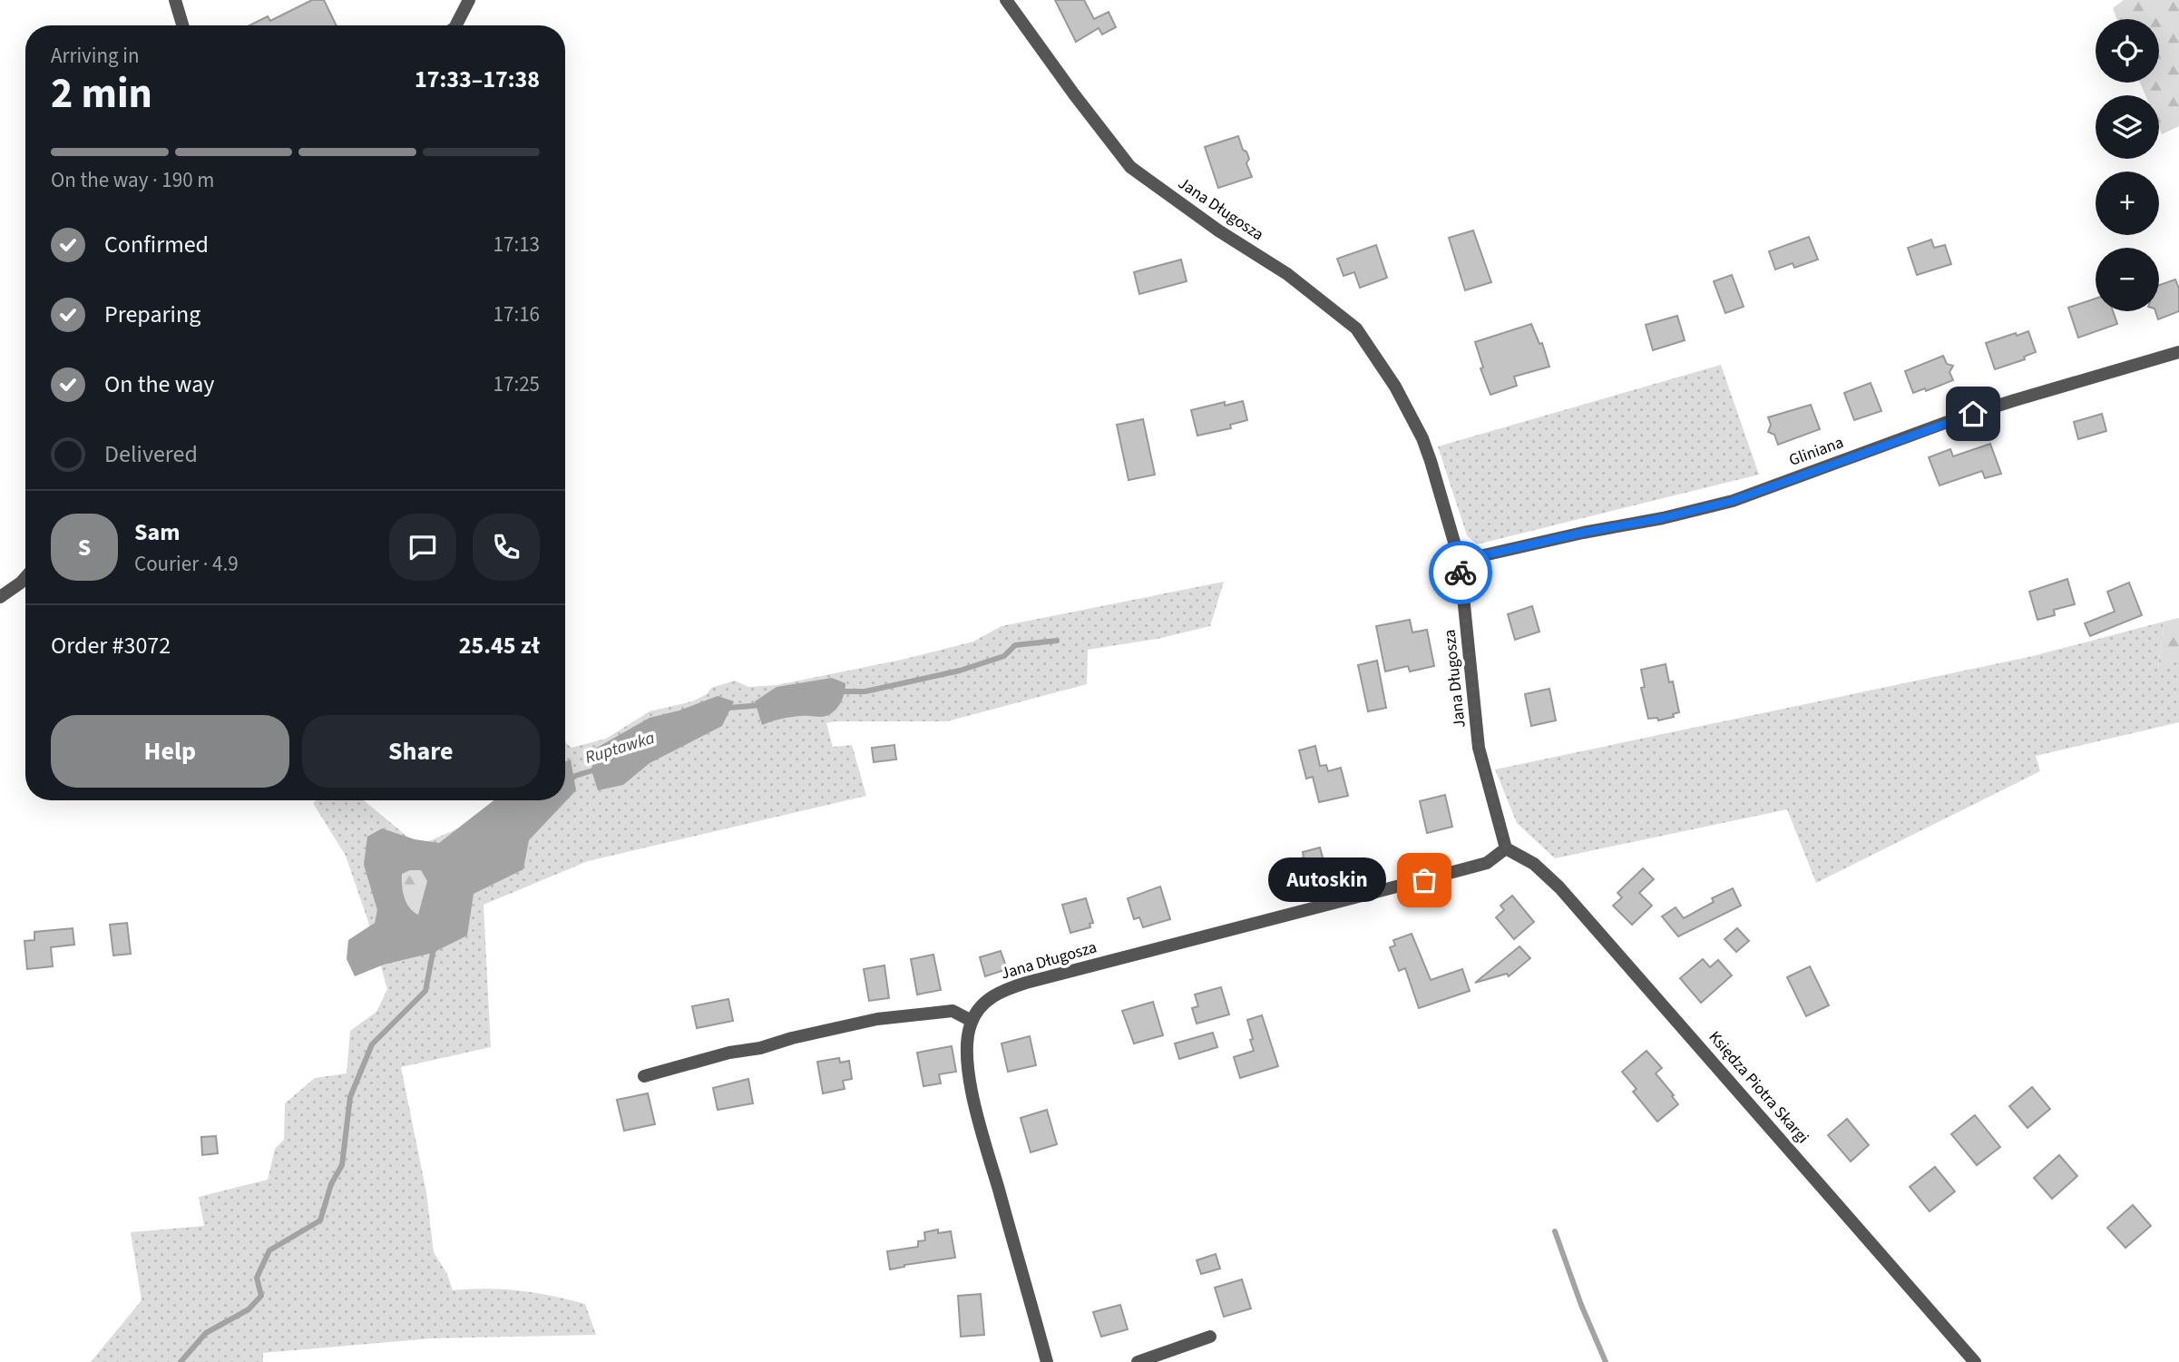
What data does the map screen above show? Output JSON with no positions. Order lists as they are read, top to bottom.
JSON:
{
  "streets": {
    "street": ["Jana Długosza", "Gliniana", "Księdza Piotra Skargi"]
  },
  "crossings": [
    ["Jana Długosza", "Gliniana"],
    ["Jana Długosza", "Księdza Piotra Skargi"]
  ],
  "water": ["Ruptawka"],
  "places": ["Autoskin"],
  "page": {
    "map_buttons": ["+", "−"],
    "heading": ["2 min", "Arriving in", "17:33–17:38"],
    "panel": [
      "Sam",
      "Courier · 4.9",
      "Order #3072",
      "25.45 zł"
    ],
    "bar": "On the way · 190 m",
    "list": [
      ["Confirmed", "17:13"],
      ["Preparing", "17:16"],
      ["On the way", "17:25"],
      "Delivered"
    ],
    "round": "S",
    "buttons": ["Help", "Share"],
    "bubble": "Autoskin"
  }
}
